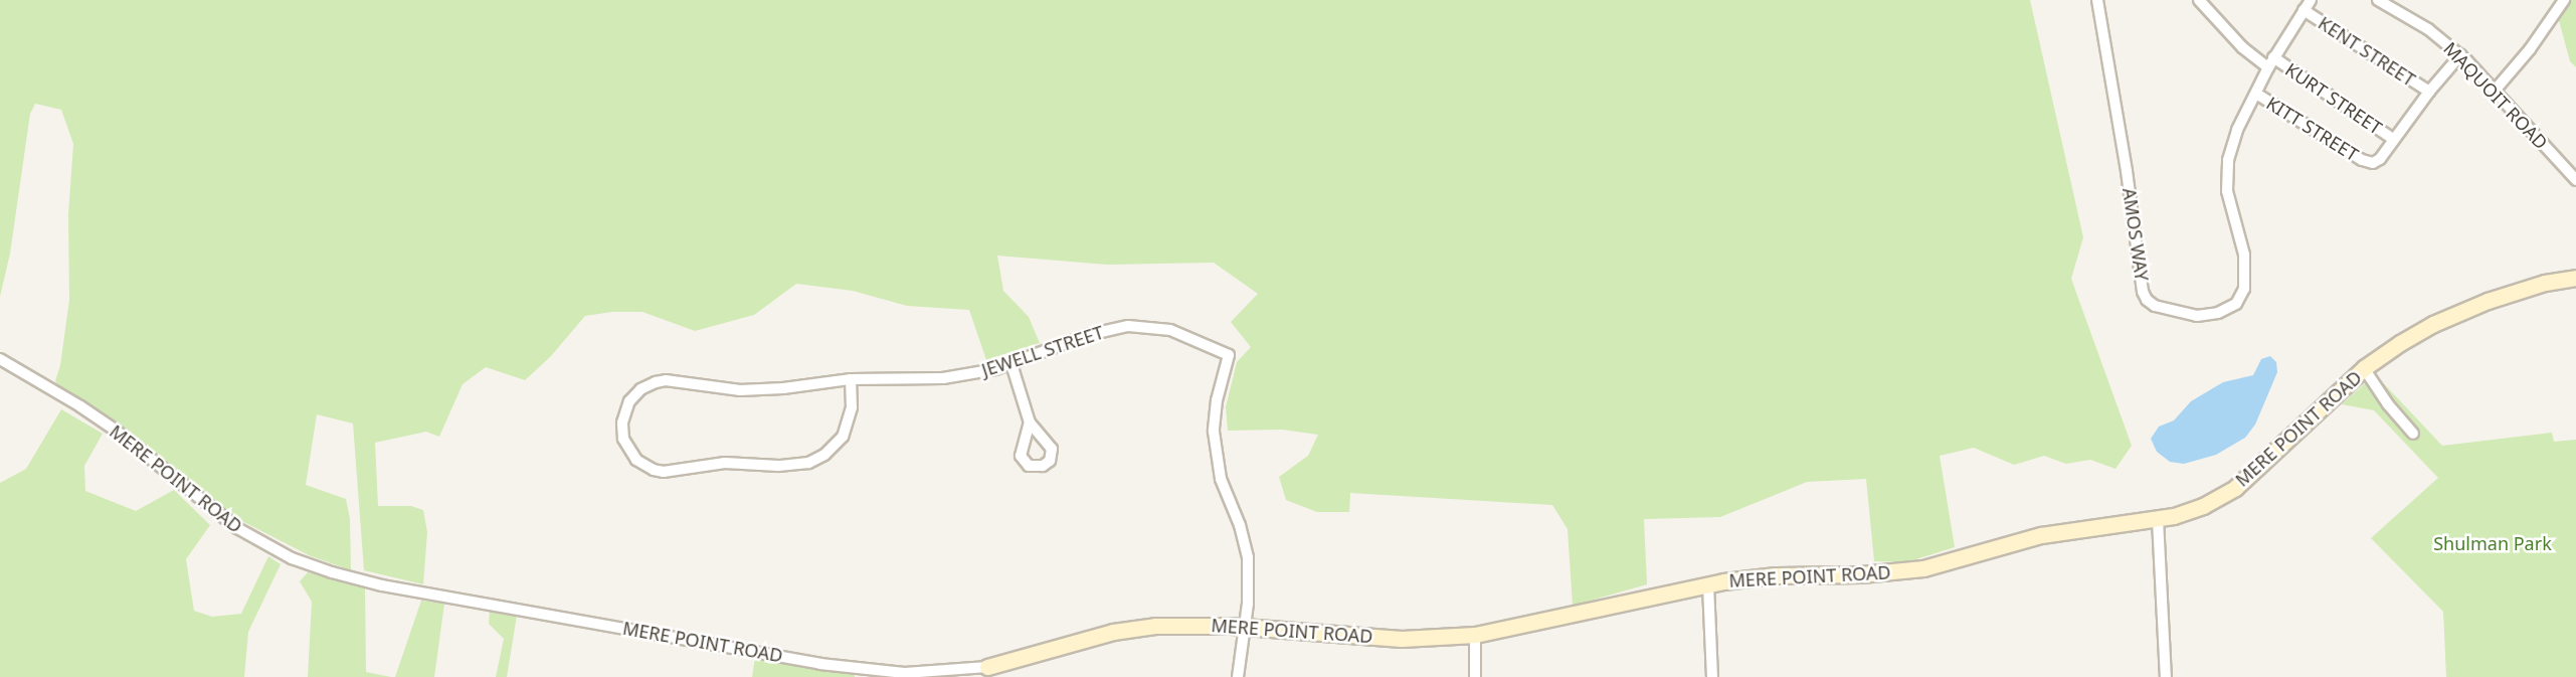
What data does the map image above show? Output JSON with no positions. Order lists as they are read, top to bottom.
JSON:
{
  "streets": {
    "street": [
      "KENT STREET",
      "MAQUOIT ROAD",
      "KURT STREET",
      "KITT STREET",
      "AMOS WAY",
      "JEWELL STREET",
      "MERE POINT ROAD"
    ]
  },
  "crossings": [
    ["KENT STREET", "AMOS WAY"],
    ["KURT STREET", "KITT STREET"],
    ["KURT STREET", "AMOS WAY"],
    ["KITT STREET", "AMOS WAY"],
    ["JEWELL STREET", "MERE POINT ROAD"]
  ],
  "parks": ["Shulman Park"]
}
